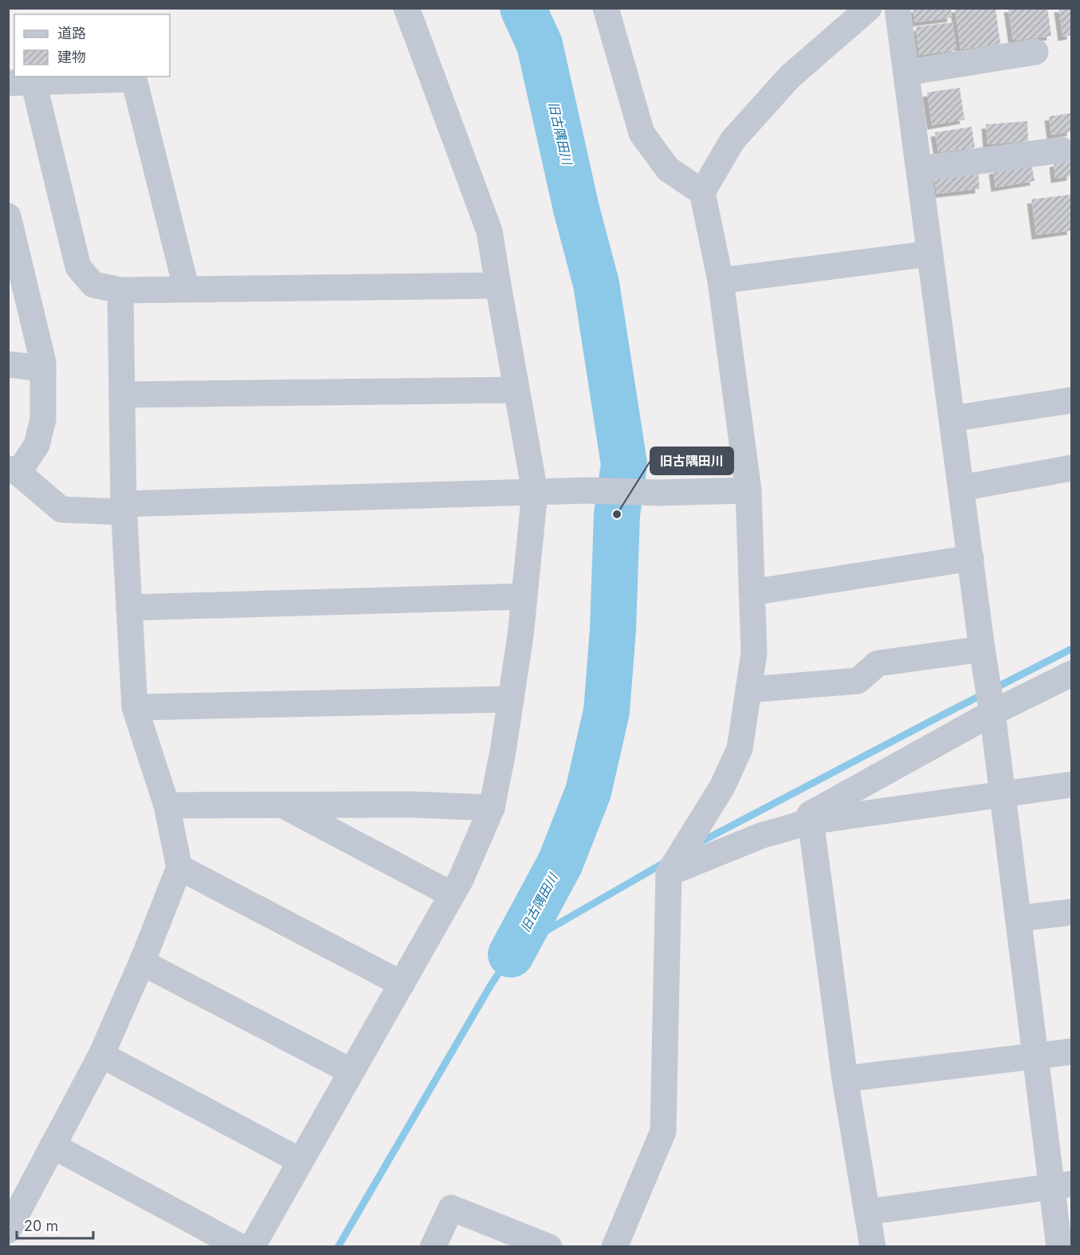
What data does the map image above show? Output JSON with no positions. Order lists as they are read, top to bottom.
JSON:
{
  "water": ["旧古隅田川"],
  "places": ["旧古隅田川"],
  "legend": ["道路", "建物"],
  "scale_bar": "20 m"
}
